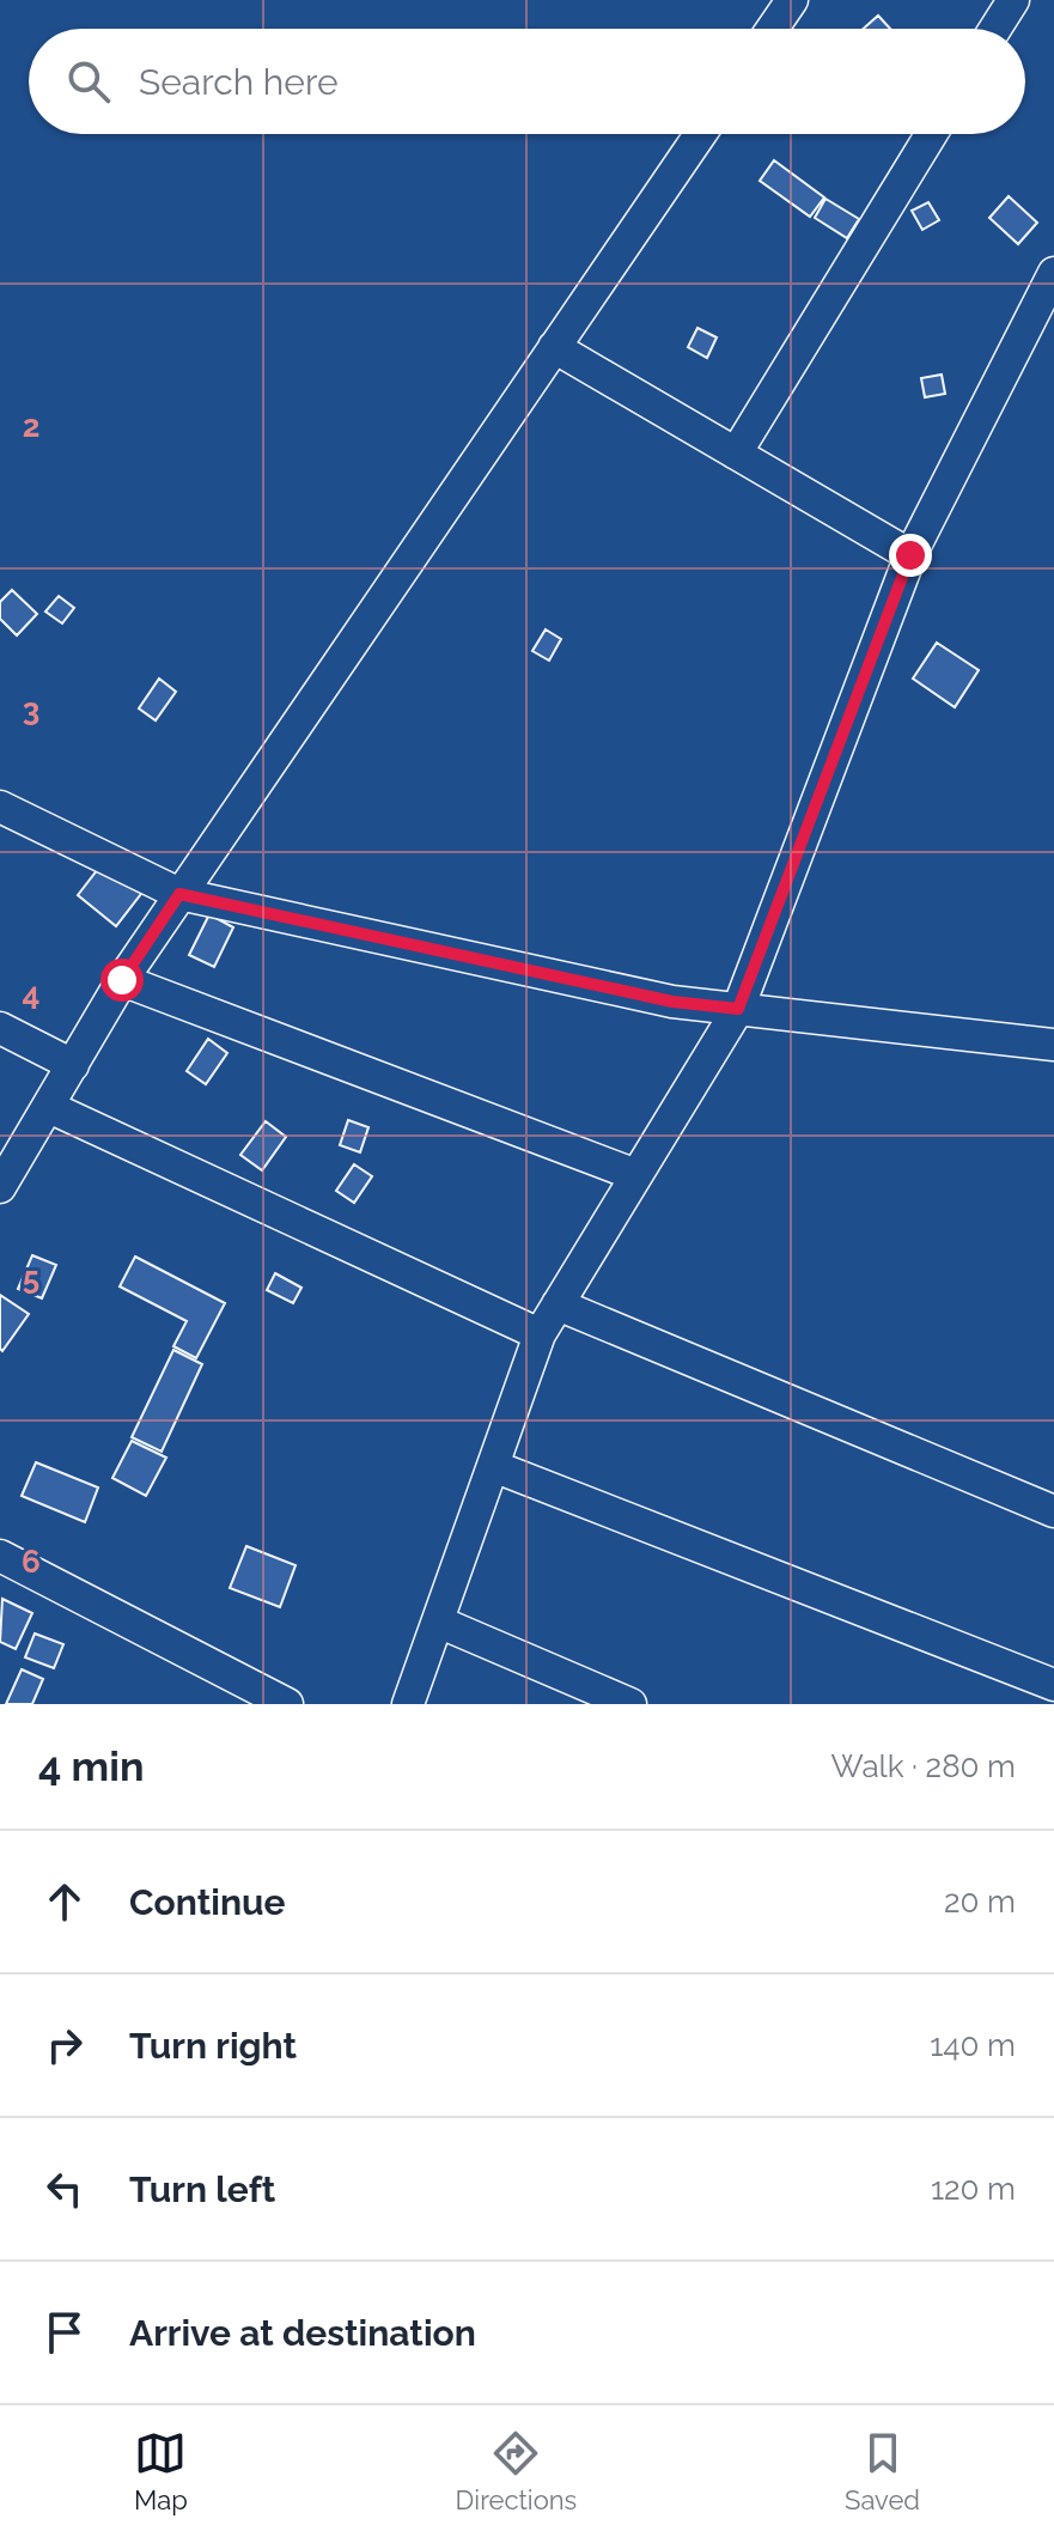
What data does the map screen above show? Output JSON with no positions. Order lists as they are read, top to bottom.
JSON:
{
  "page": {
    "search": "Search here",
    "heading": ["4 min", "Walk · 280 m"],
    "list": [
      ["Continue", "20 m"],
      ["Turn right", "140 m"],
      ["Turn left", "120 m"],
      "Arrive at destination"
    ],
    "nav": ["Map", "Directions", "Saved"]
  },
  "grid": {
    "rows": [
      "2",
      "3",
      "4",
      "5",
      "6"
    ]
  }
}
